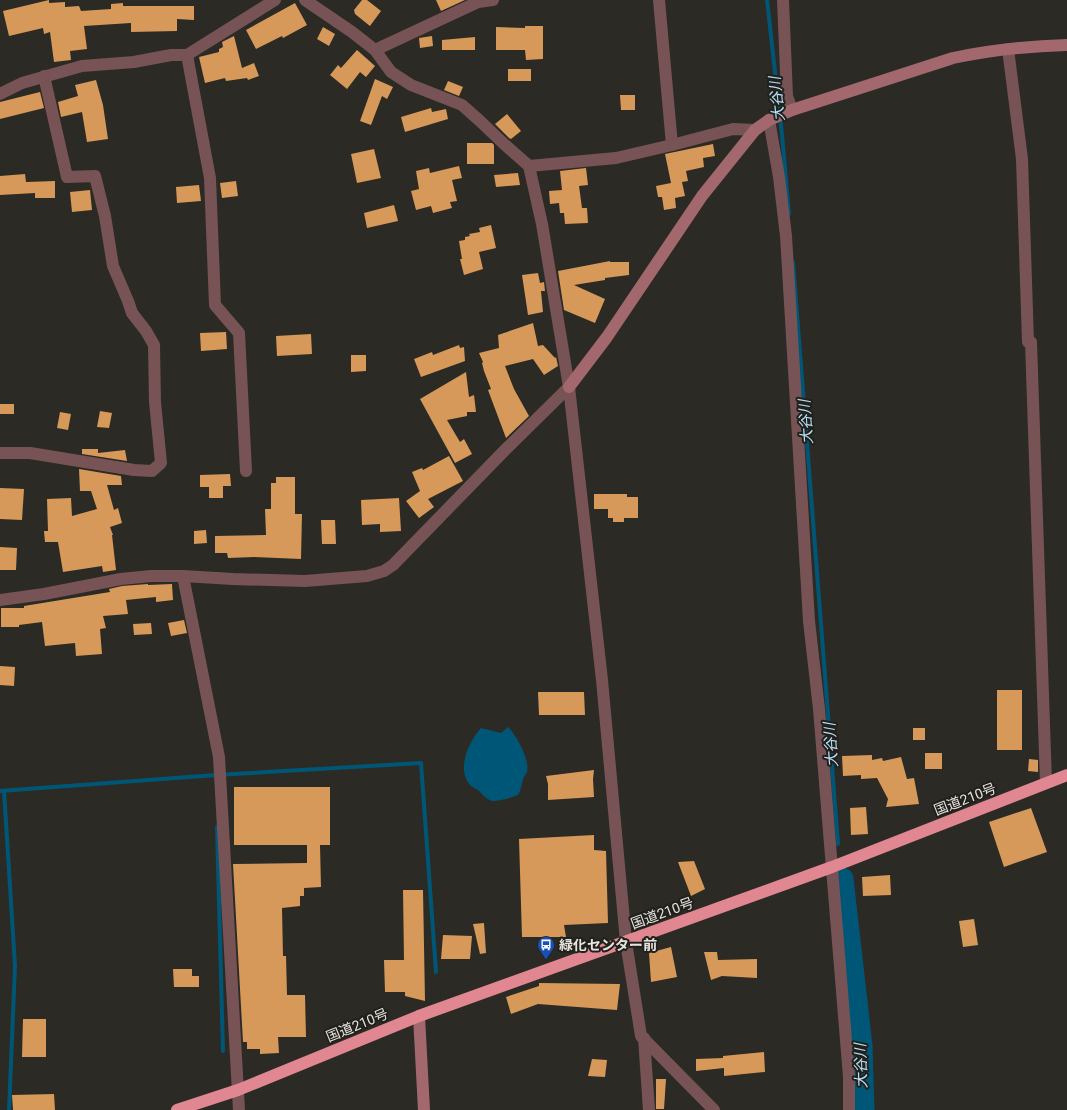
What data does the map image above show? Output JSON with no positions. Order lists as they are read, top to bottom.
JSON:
{
  "streets": {
    "highway": ["国道210号"]
  },
  "water": ["大谷川"],
  "places": {
    "bus stop": ["緑化センター前"]
  }
}
